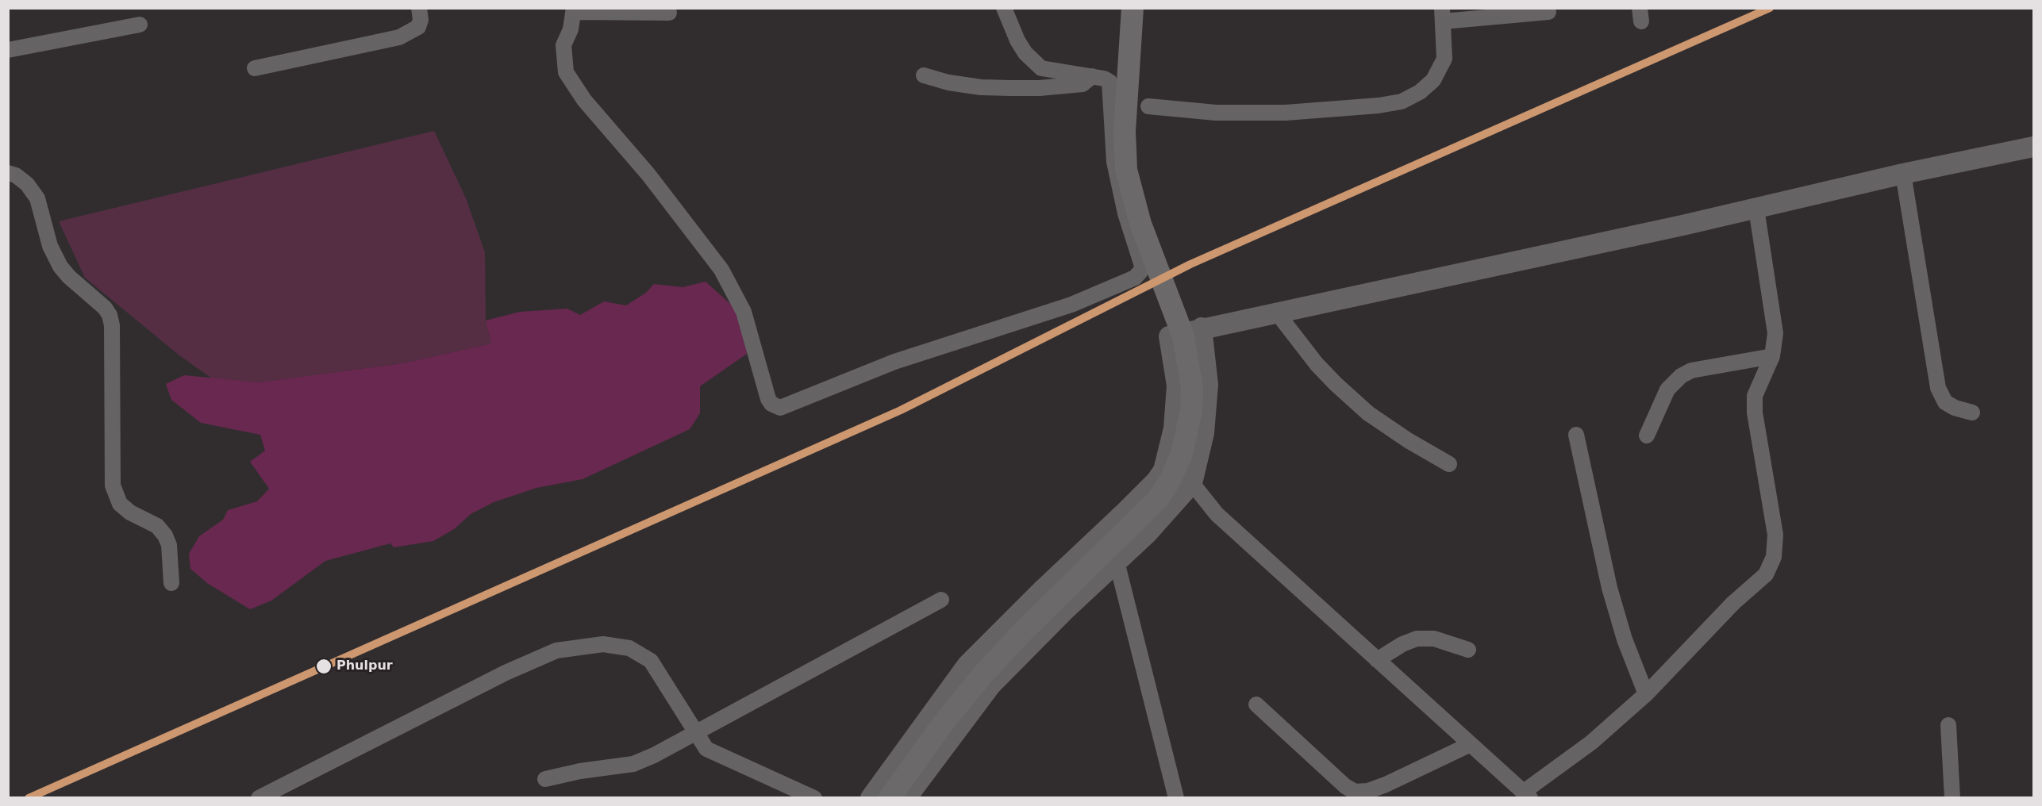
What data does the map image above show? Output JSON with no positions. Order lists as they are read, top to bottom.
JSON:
{
  "places": ["Phulpur"]
}
